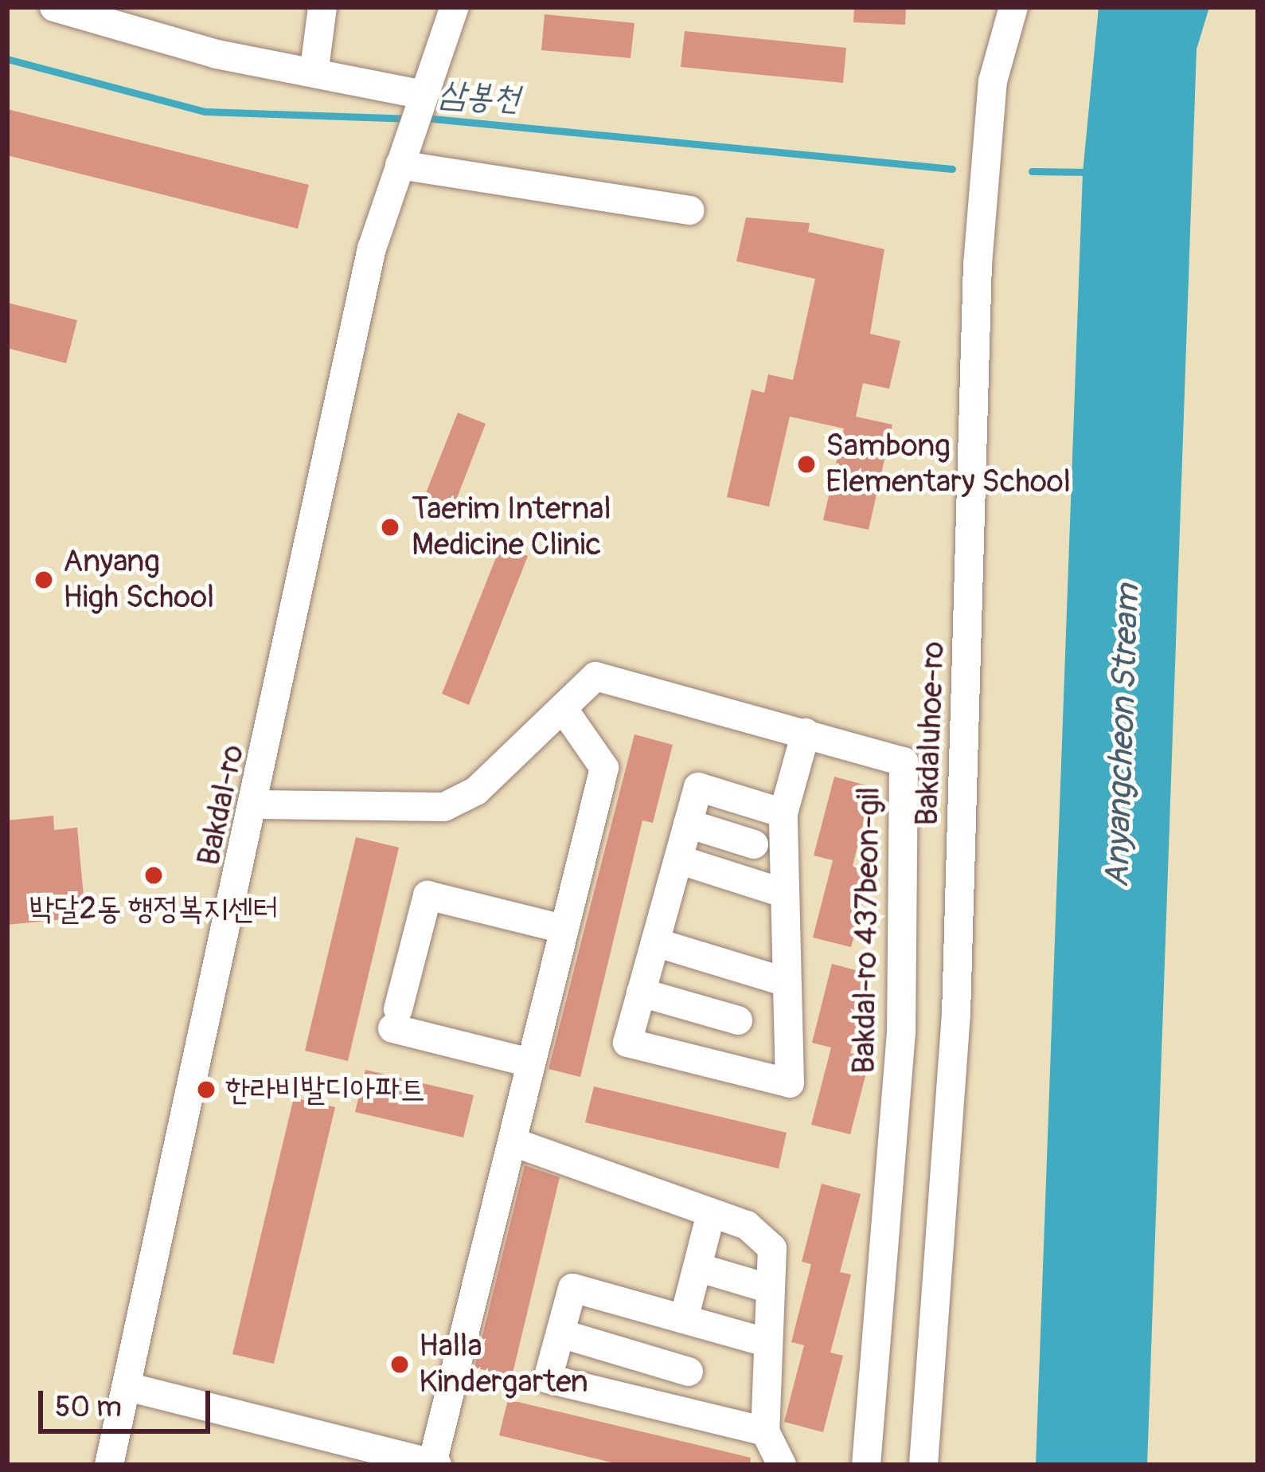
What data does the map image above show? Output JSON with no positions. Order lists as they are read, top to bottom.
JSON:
{
  "streets": {
    "street": ["Bakdaluhoe-ro", "Bakdal-ro", "Bakdal-ro 437beon-gil"]
  },
  "crossings": [
    ["Bakdal-ro", "Bakdal-ro 437beon-gil"]
  ],
  "water": ["삼봉천", "Anyangcheon Stream"],
  "places": [
    "Sambong Elementary School",
    "Taerim Internal Medicine Clinic",
    "Anyang High School",
    "박달2동 행정복지센터",
    "한라비발디아파트",
    "Halla Kindergarten"
  ],
  "scale_bar": "50 m"
}
